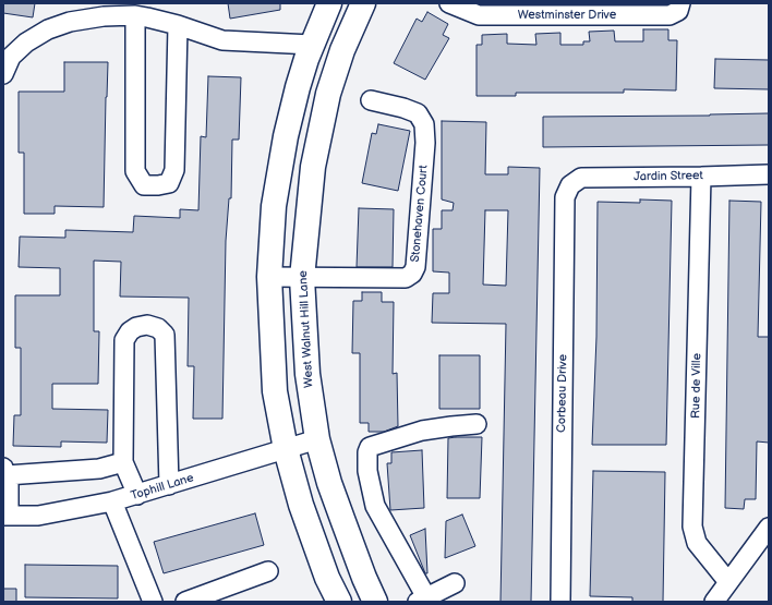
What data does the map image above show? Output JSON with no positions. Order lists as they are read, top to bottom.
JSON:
{
  "streets": {
    "main road": ["West Walnut Hill Lane"],
    "street": [
      "Westminster Drive",
      "Jardin Street",
      "Stonehaven Court",
      "Rue de Ville",
      "Corbeau Drive",
      "Tophill Lane"
    ]
  },
  "crossings": [
    ["Jardin Street", "Rue de Ville"],
    ["Jardin Street", "Corbeau Drive"],
    ["Stonehaven Court", "West Walnut Hill Lane"],
    ["West Walnut Hill Lane", "Tophill Lane"]
  ]
}
